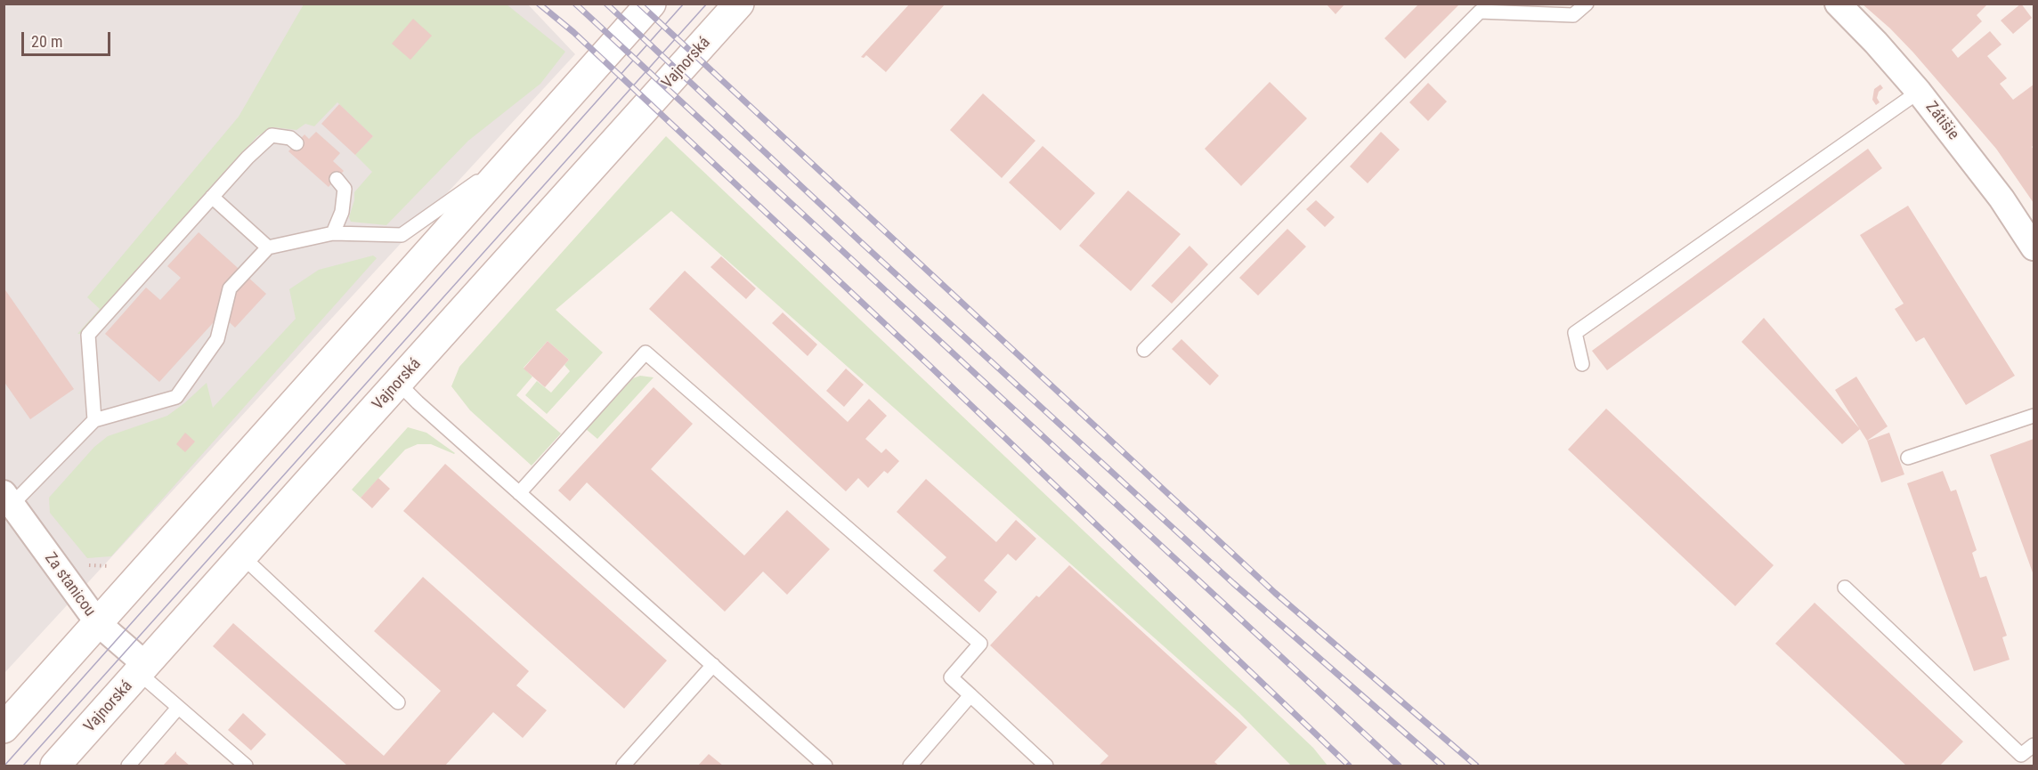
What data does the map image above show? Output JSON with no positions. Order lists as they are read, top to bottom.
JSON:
{
  "streets": {
    "main road": ["Vajnorská"],
    "street": ["Zátišie", "Za stanicou"]
  },
  "crossings": [
    ["Vajnorská", "Za stanicou"]
  ],
  "scale_bar": "20 m"
}
